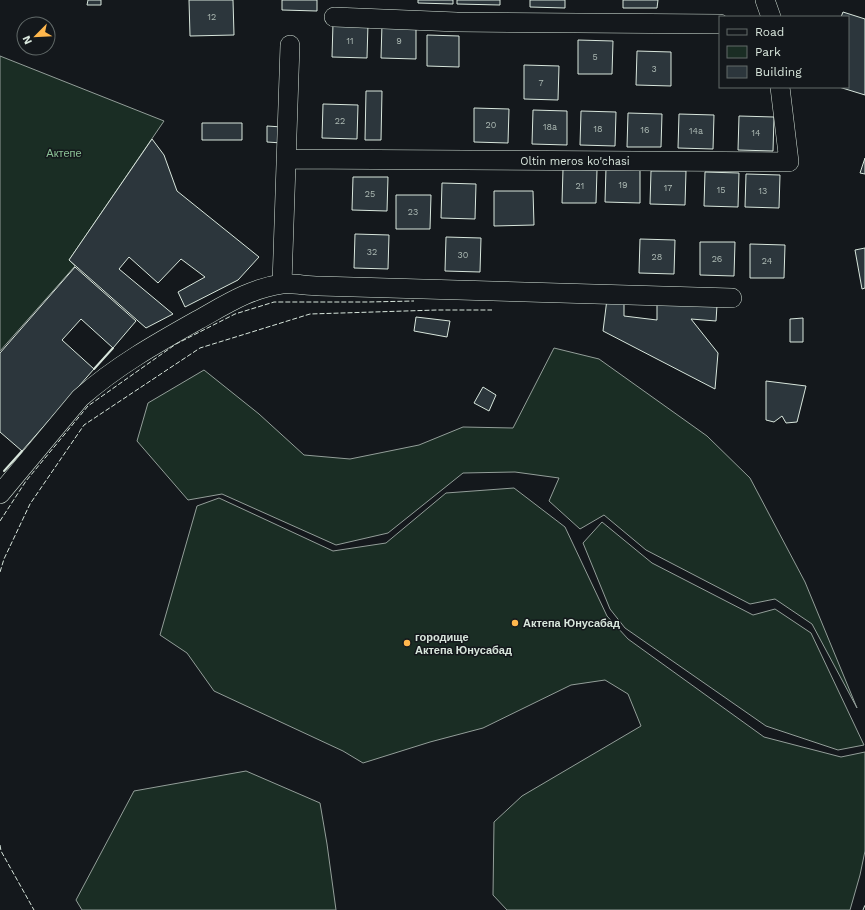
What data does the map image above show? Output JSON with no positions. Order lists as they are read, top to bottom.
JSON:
{
  "streets": {
    "street": ["Oltin meros ko'chasi"]
  },
  "parks": ["Актепе"],
  "places": ["Актепа Юнусабад", "городище Актепа Юнусабад"],
  "house_numbers": [
    "12",
    "11",
    "9",
    "5",
    "3",
    "7",
    "22",
    "20",
    "18a",
    "18",
    "16",
    "14a",
    "14",
    "19",
    "21",
    "17",
    "15",
    "13",
    "25",
    "23",
    "32",
    "30",
    "28",
    "26",
    "24"
  ],
  "legend": ["Road", "Park", "Building"],
  "north": "bottom left"
}
